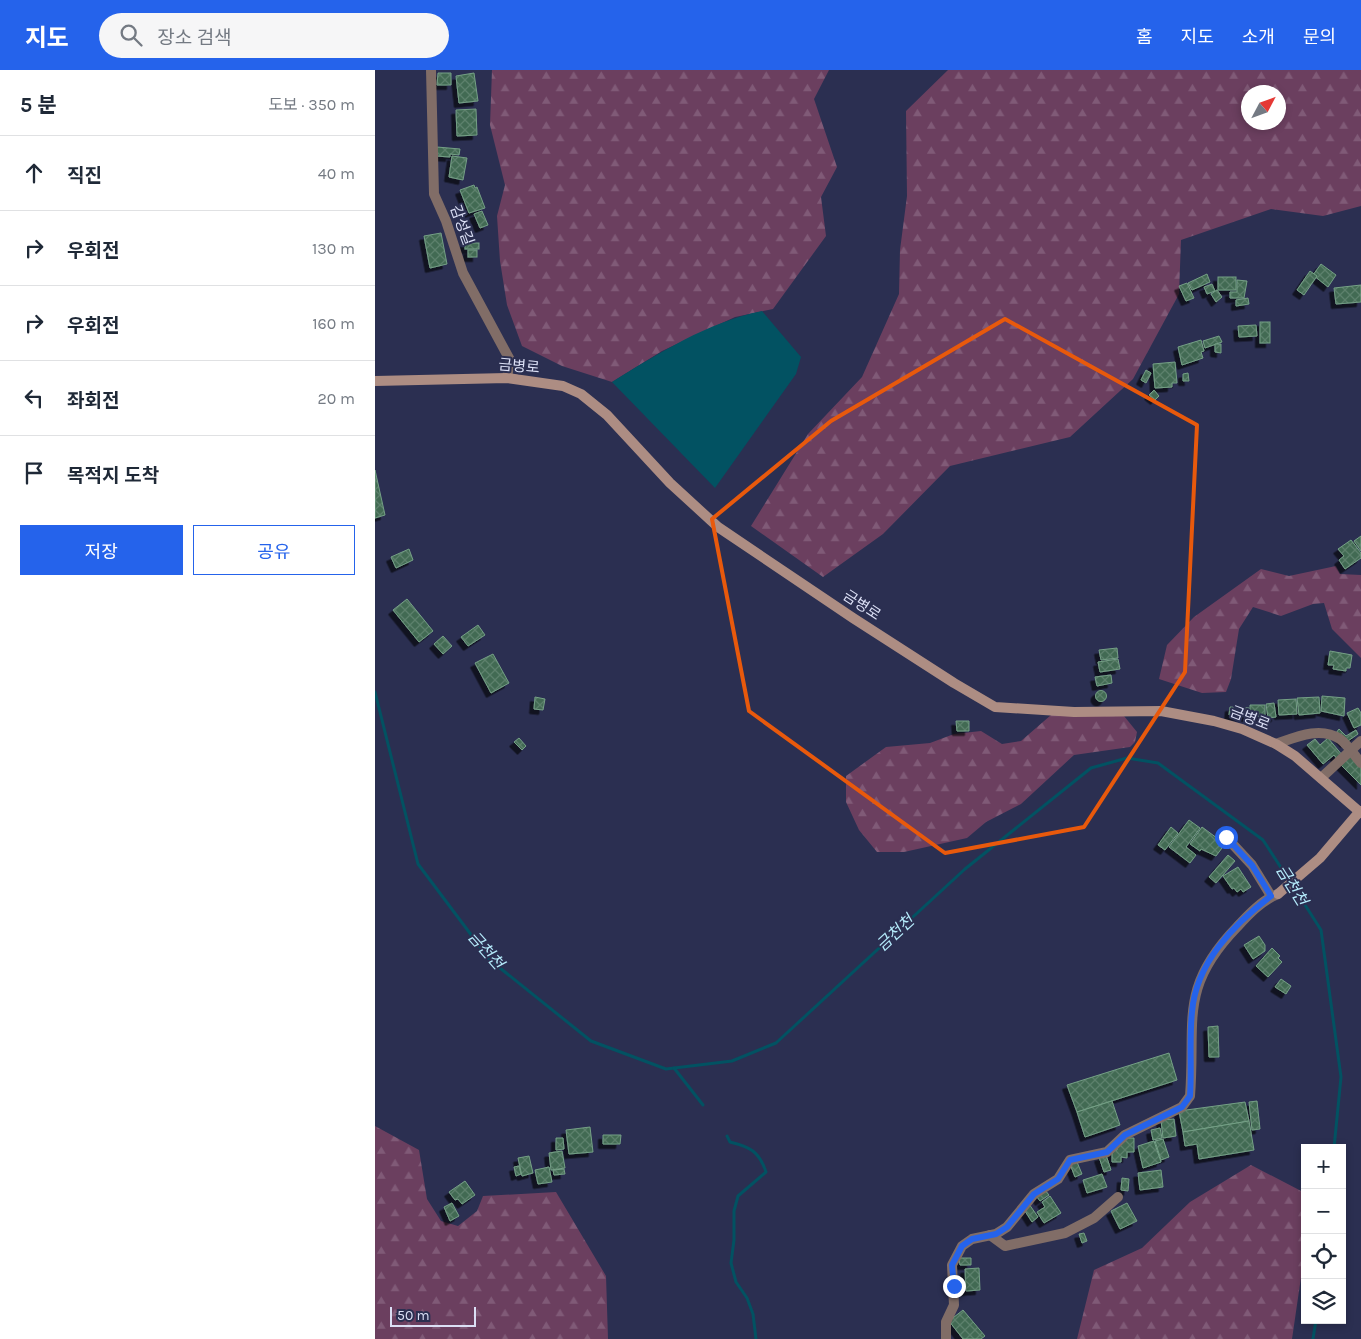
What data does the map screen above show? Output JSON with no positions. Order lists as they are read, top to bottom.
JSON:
{
  "streets": {
    "street": ["감성길", "금병로"]
  },
  "crossings": [
    ["감성길", "금병로"]
  ],
  "water": ["금천천"],
  "scale_bar": "50 m",
  "north": "top right",
  "page": {
    "header": "지도",
    "search": "장소 검색",
    "nav": [
      "홈",
      "지도",
      "소개",
      "문의"
    ],
    "heading": ["5 분", "도보 · 350 m"],
    "list": [
      ["직진", "40 m"],
      ["우회전", "130 m"],
      ["우회전", "160 m"],
      ["좌회전", "20 m"],
      "목적지 도착"
    ],
    "buttons": ["저장", "공유"],
    "map_buttons": ["+", "−"],
    "scale": "50 m"
  }
}
